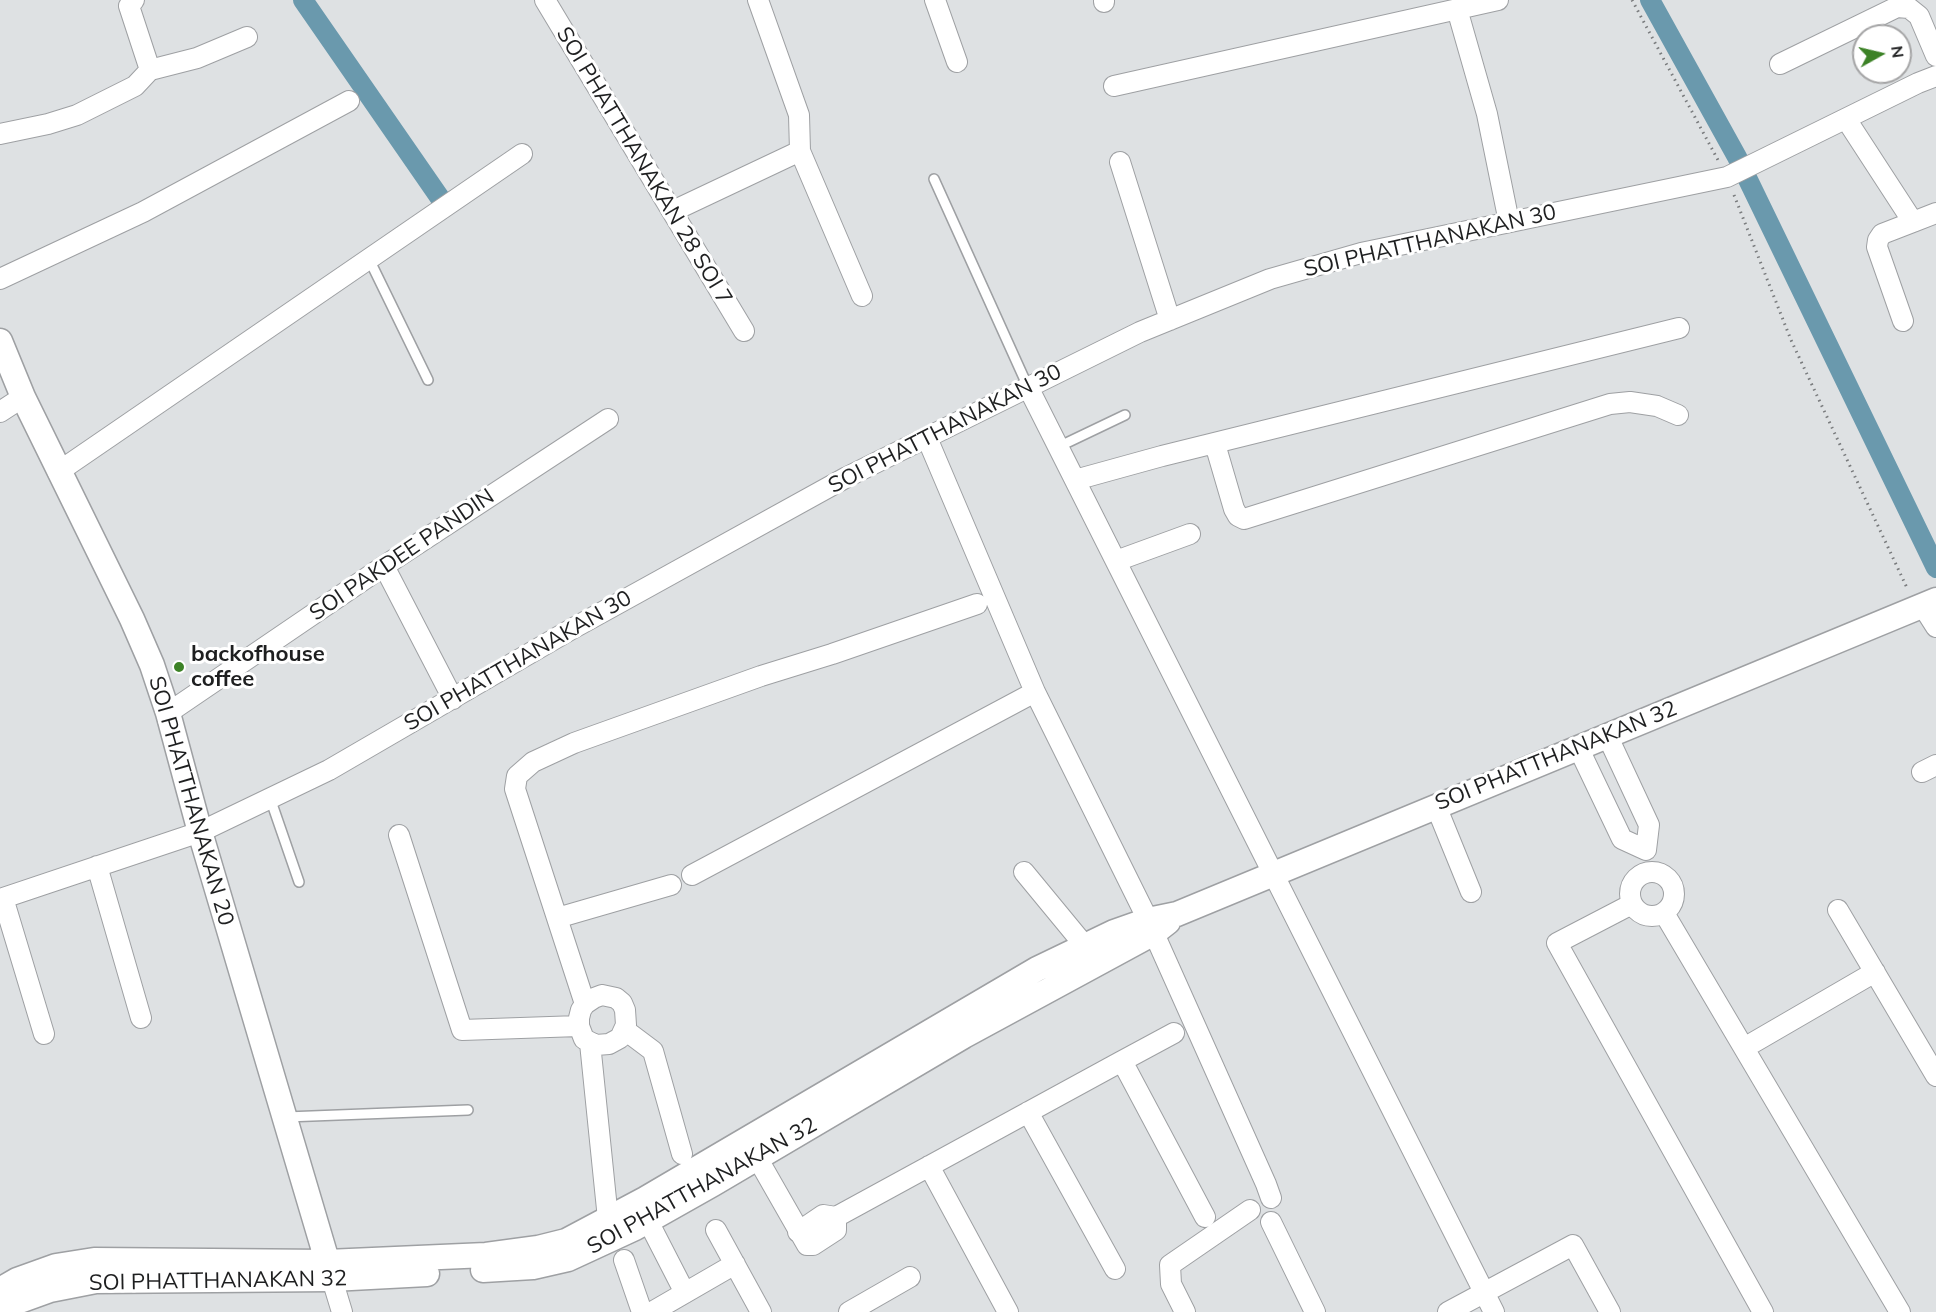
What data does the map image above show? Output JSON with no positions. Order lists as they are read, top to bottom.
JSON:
{
  "streets": {
    "street": [
      "SOI PHATTHANAKAN 28 SOI 7",
      "SOI PHATTHANAKAN 30",
      "SOI PAKDEE PANDIN",
      "SOI PHATTHANAKAN 32",
      "SOI PHATTHANAKAN 20"
    ]
  },
  "crossings": [
    ["SOI PHATTHANAKAN 30", "SOI PHATTHANAKAN 20"],
    ["SOI PAKDEE PANDIN", "SOI PHATTHANAKAN 20"],
    ["SOI PHATTHANAKAN 32", "SOI PHATTHANAKAN 20"]
  ],
  "places": ["backofhouse coffee"],
  "north": "right"
}
